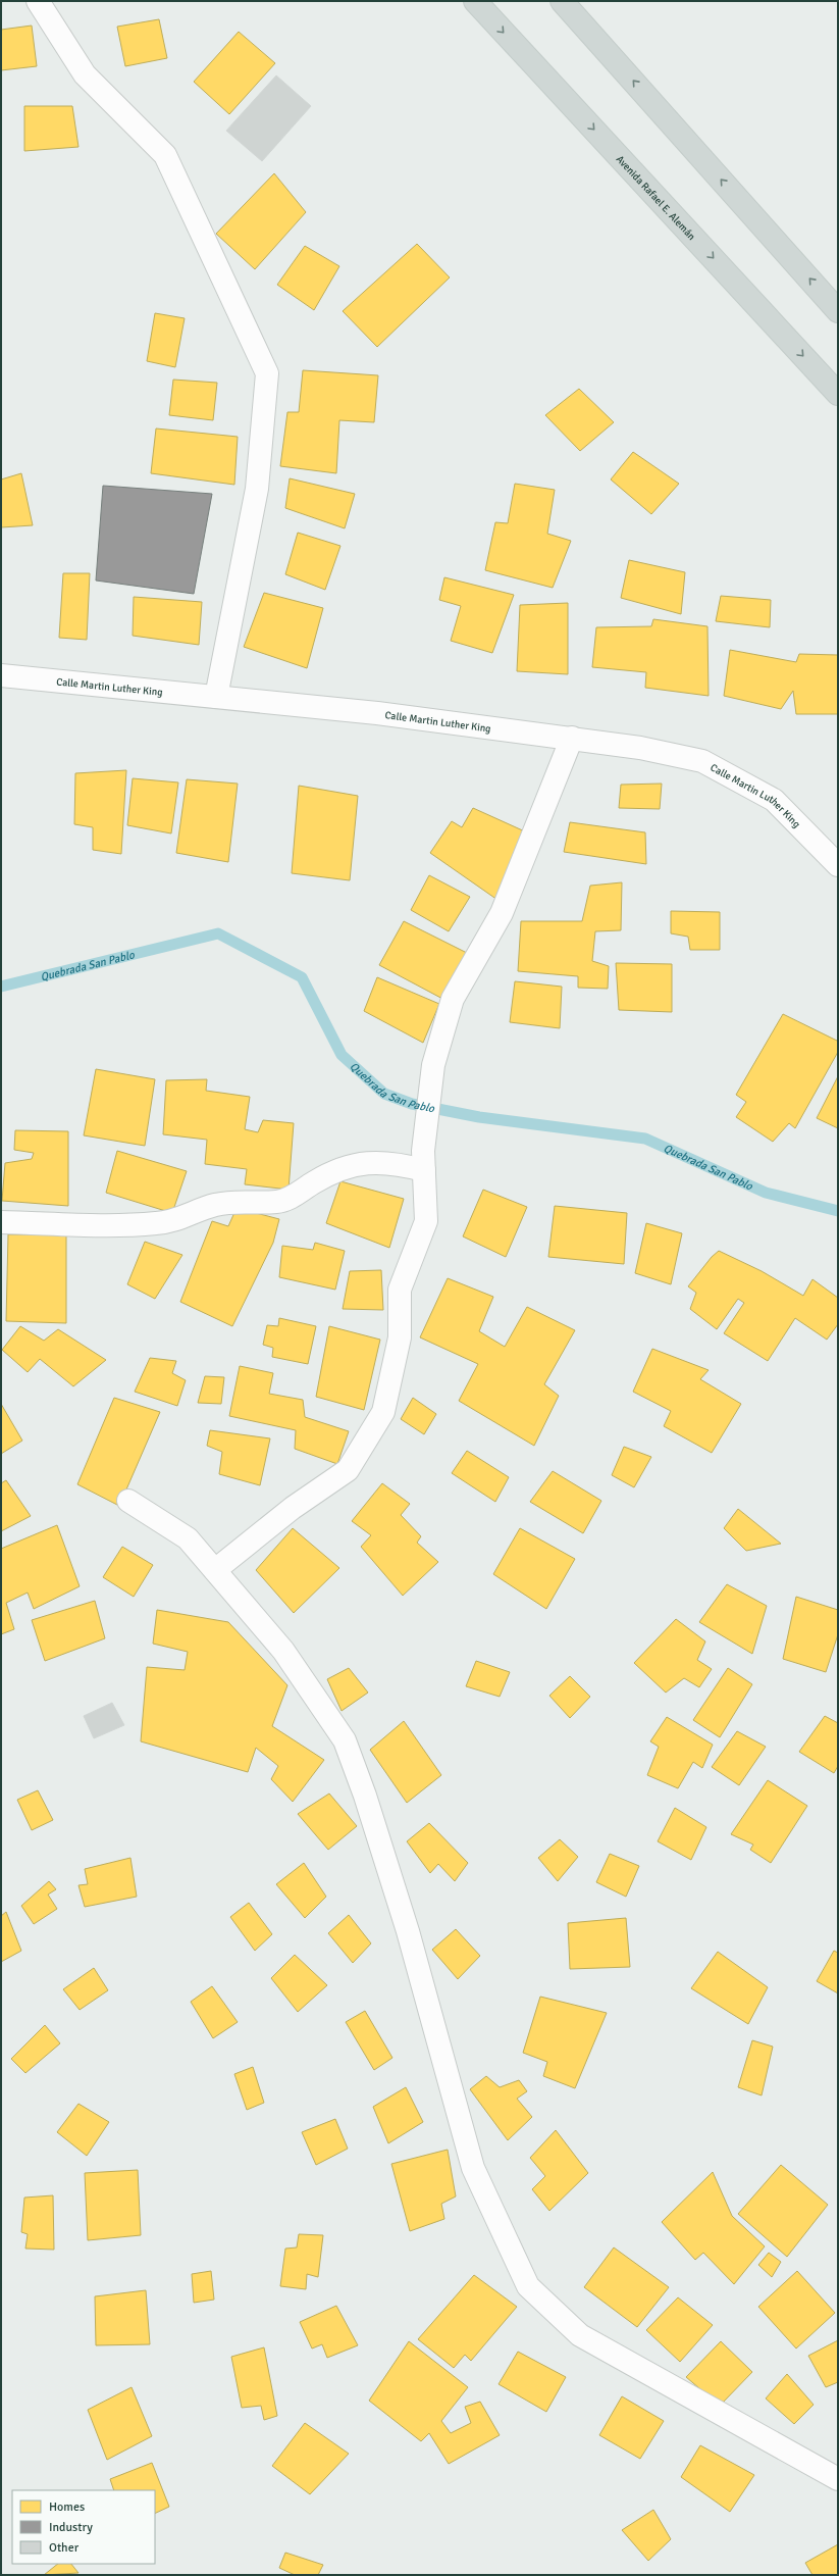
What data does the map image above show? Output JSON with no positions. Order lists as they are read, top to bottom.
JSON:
{
  "streets": {
    "main road": ["Avenida Rafael E. Alemán"],
    "street": ["Calle Martin Luther King"]
  },
  "water": ["Quebrada San Pablo"],
  "legend": ["Homes", "Industry", "Other"]
}
